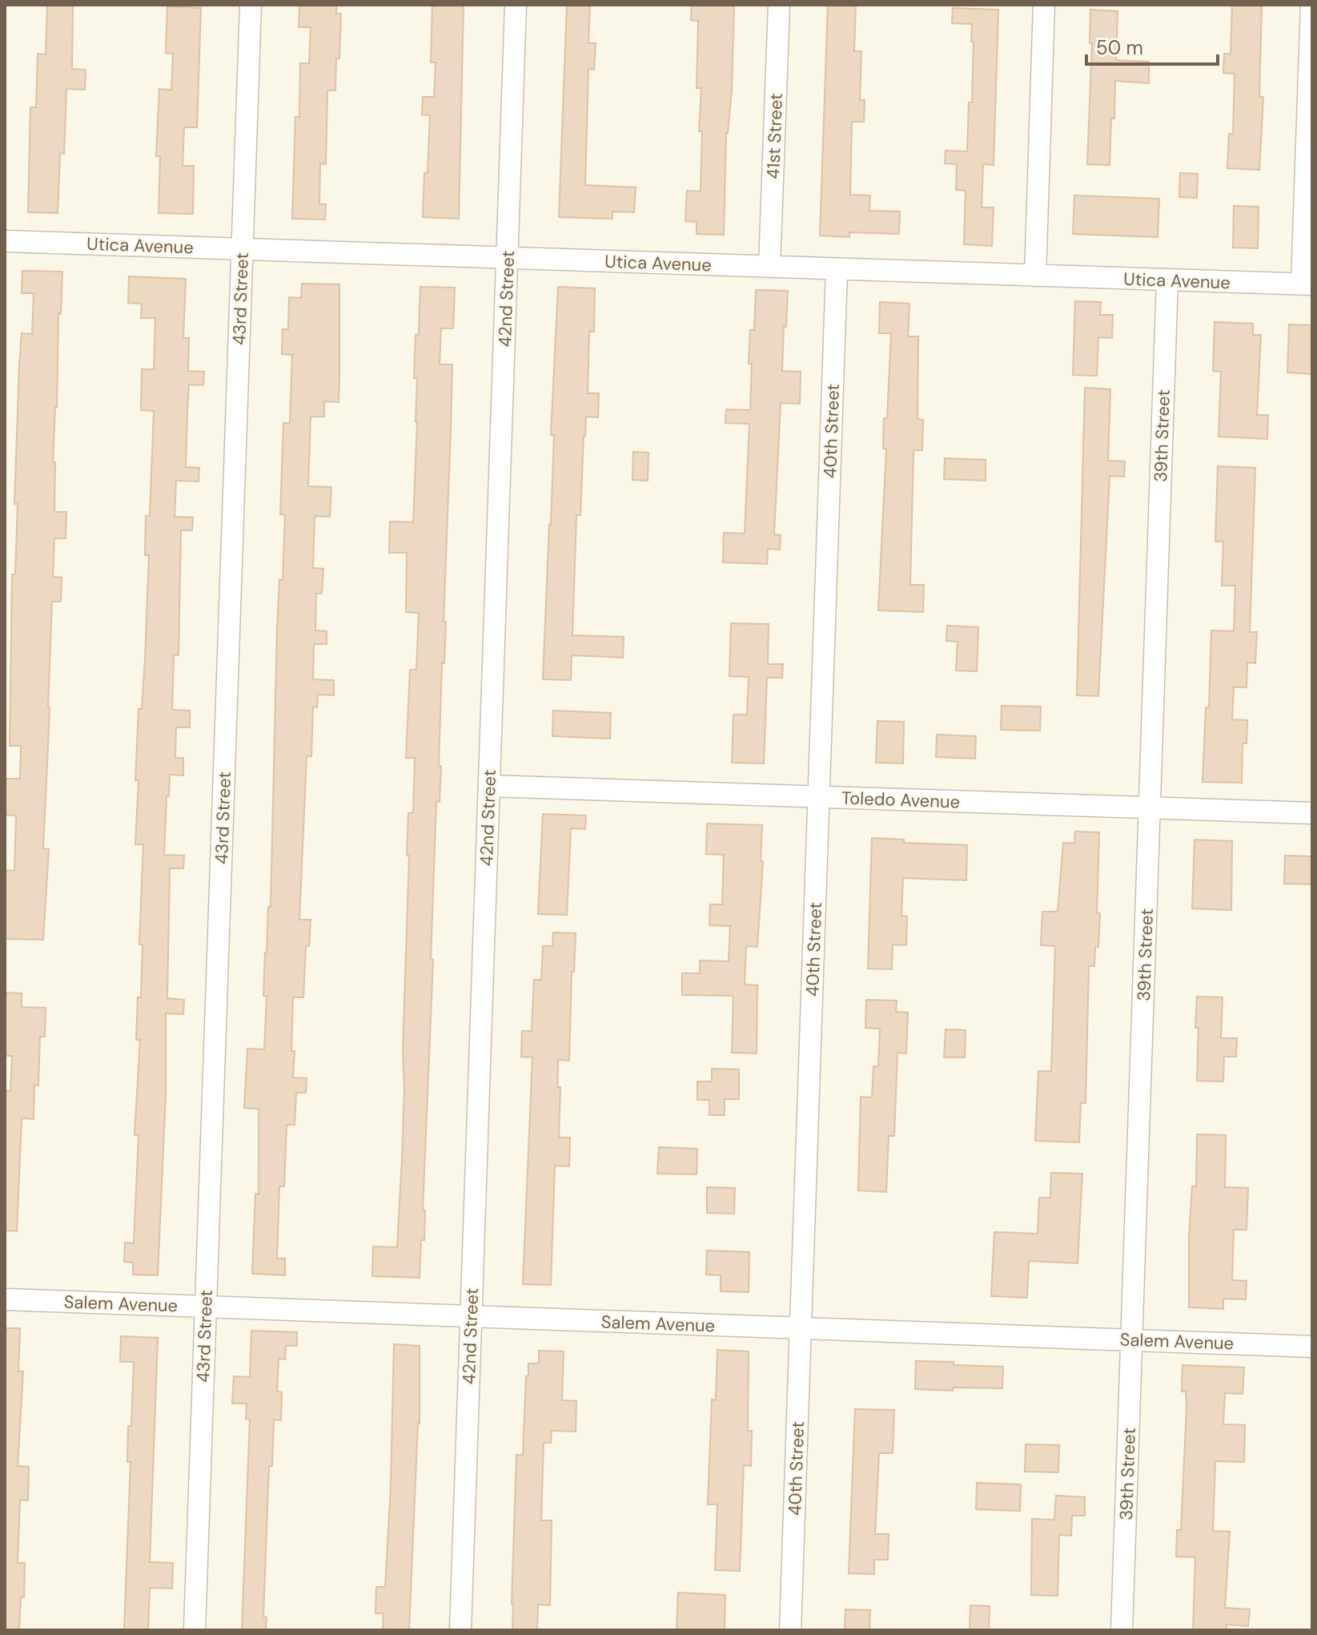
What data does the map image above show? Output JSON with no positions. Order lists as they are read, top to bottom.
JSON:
{
  "streets": {
    "street": [
      "41st Street",
      "Utica Avenue",
      "43rd Street",
      "42nd Street",
      "40th Street",
      "39th Street",
      "Toledo Avenue",
      "Salem Avenue"
    ]
  },
  "crossings": [
    ["41st Street", "Utica Avenue"],
    ["Utica Avenue", "43rd Street"],
    ["Utica Avenue", "42nd Street"],
    ["Utica Avenue", "40th Street"],
    ["Utica Avenue", "39th Street"],
    ["43rd Street", "Salem Avenue"],
    ["42nd Street", "Toledo Avenue"],
    ["42nd Street", "Salem Avenue"],
    ["40th Street", "Toledo Avenue"],
    ["40th Street", "Salem Avenue"],
    ["39th Street", "Toledo Avenue"],
    ["39th Street", "Salem Avenue"]
  ],
  "scale_bar": "50 m"
}
